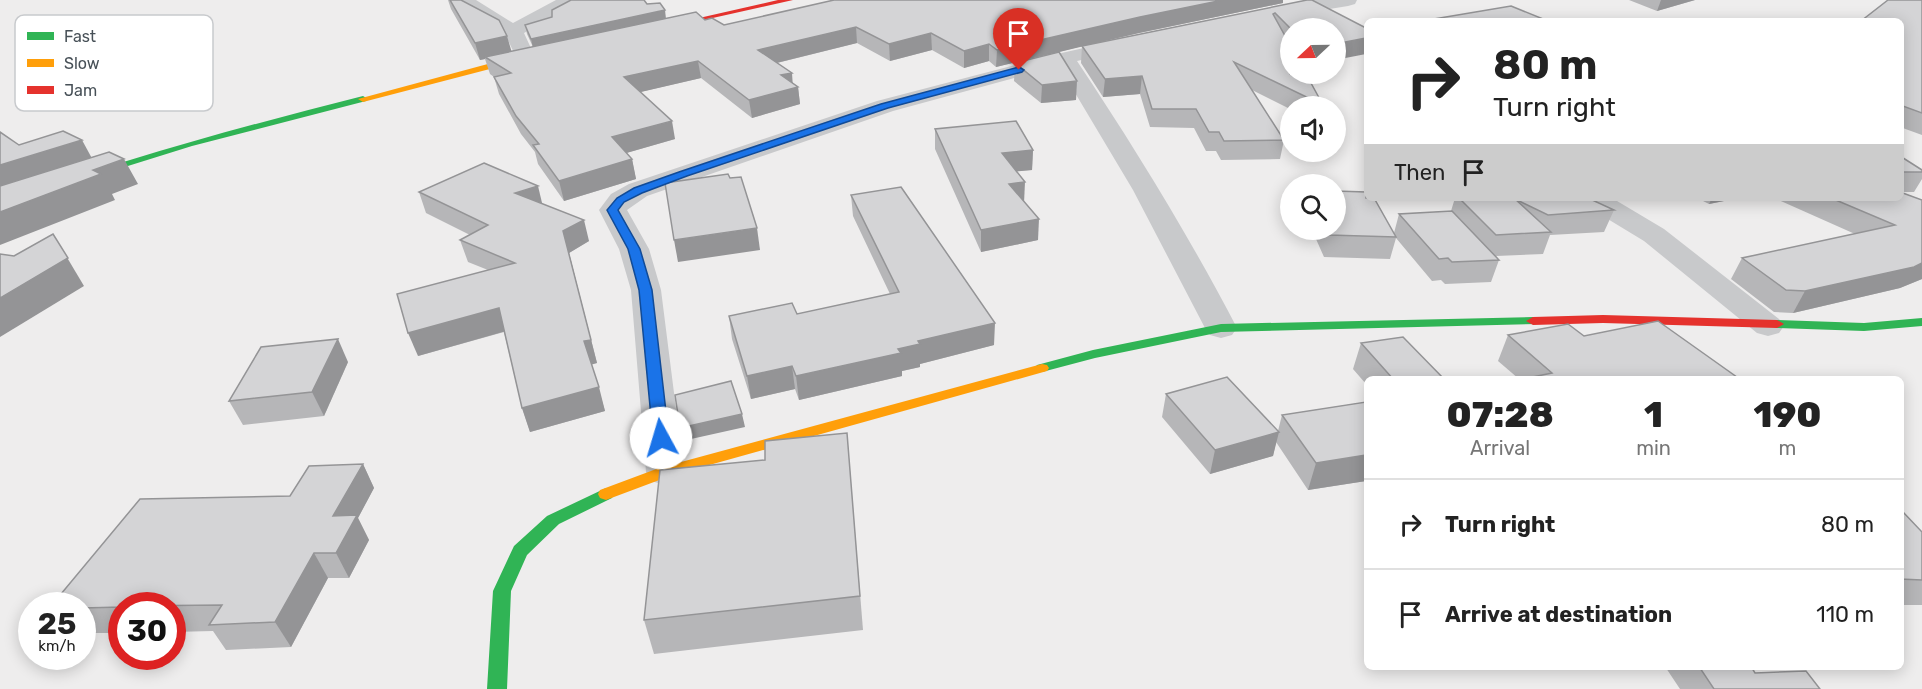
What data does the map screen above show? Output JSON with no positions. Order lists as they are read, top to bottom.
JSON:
{
  "legend": ["Fast", "Slow", "Jam"],
  "north": "left",
  "page": {
    "turn": ["80 m", "Turn right"],
    "then": "Then",
    "eta": [
      "07:28",
      "Arrival",
      "1",
      "min",
      "190",
      "m"
    ],
    "list": [
      {
        "name": "Turn right",
        "value": "80 m"
      },
      {
        "name": "Arrive at destination",
        "value": "110 m"
      }
    ],
    "speed": "25 km/h",
    "limit": "30"
  }
}
